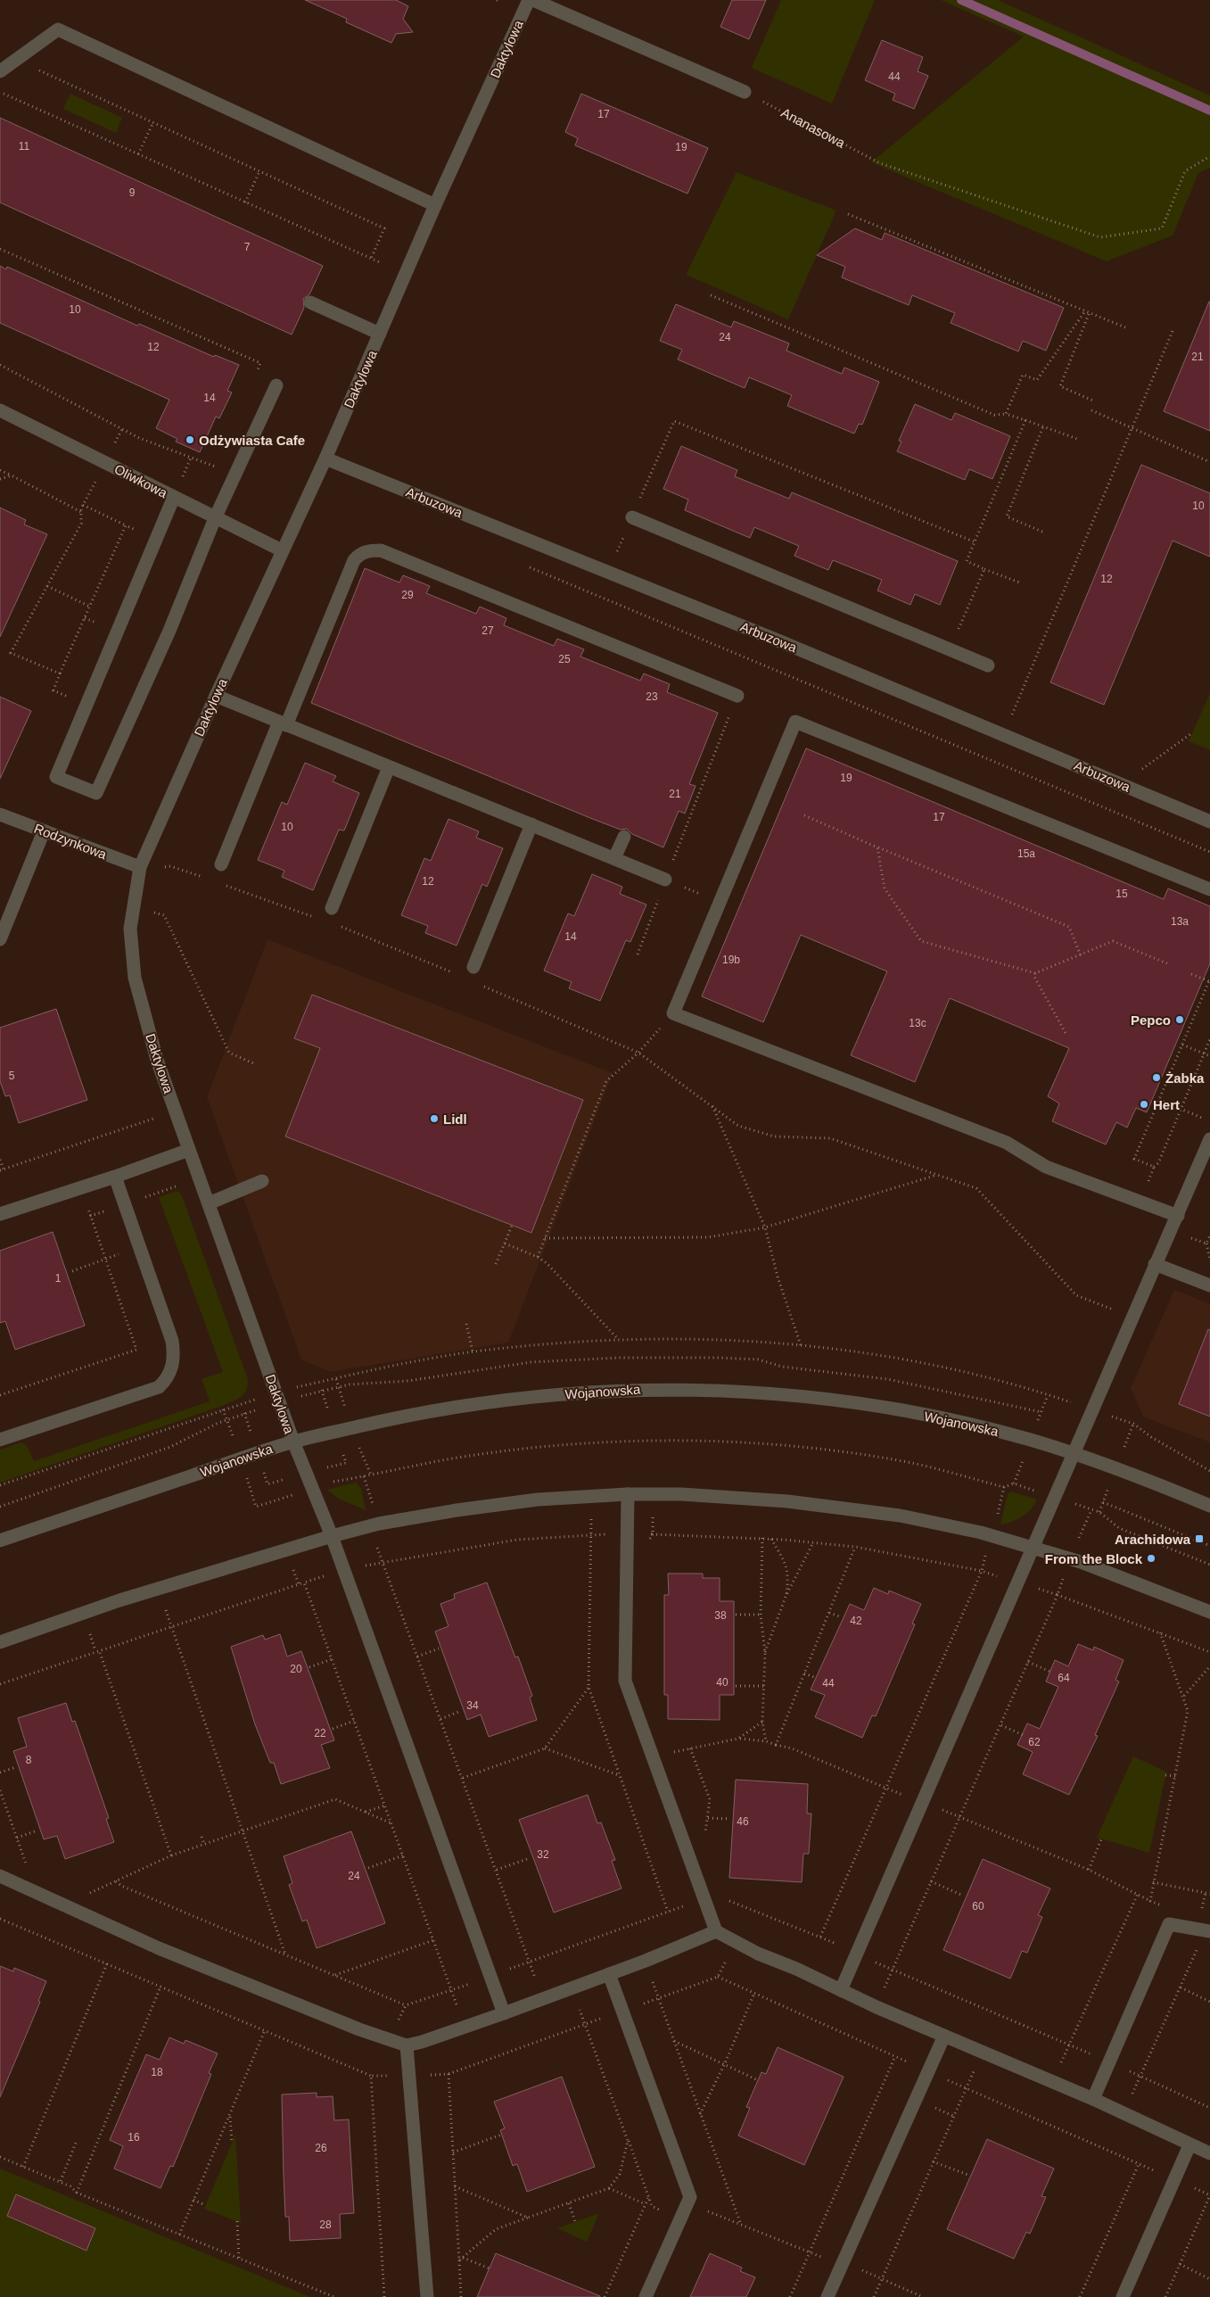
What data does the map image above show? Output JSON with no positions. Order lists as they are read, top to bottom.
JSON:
{
  "streets": {
    "street": [
      "Daktylowa",
      "Oliwkowa",
      "Arbuzowa",
      "Rodzynkowa",
      "Wojanowska"
    ],
    "path": ["Ananasowa"]
  },
  "crossings": [
    ["Daktylowa", "Oliwkowa"],
    ["Daktylowa", "Arbuzowa"],
    ["Daktylowa", "Rodzynkowa"],
    ["Daktylowa", "Wojanowska"]
  ],
  "places": {
    "other": [
      "Odżywiasta Cafe",
      "Pepco",
      "Żabka",
      "Hert",
      "Lidl",
      "From the Block"
    ],
    "transit": ["Arachidowa"]
  },
  "house_numbers": [
    "44",
    "17",
    "11",
    "19",
    "9",
    "7",
    "10",
    "24",
    "12",
    "21",
    "14",
    "10",
    "12",
    "29",
    "27",
    "25",
    "23",
    "19",
    "21",
    "17",
    "10",
    "15a",
    "12",
    "15",
    "13a",
    "14",
    "19b",
    "13c",
    "5",
    "1",
    "38",
    "42",
    "20",
    "64",
    "40",
    "44",
    "34",
    "22",
    "62",
    "8",
    "46",
    "32",
    "24",
    "60",
    "18",
    "16",
    "26",
    "28"
  ]
}
